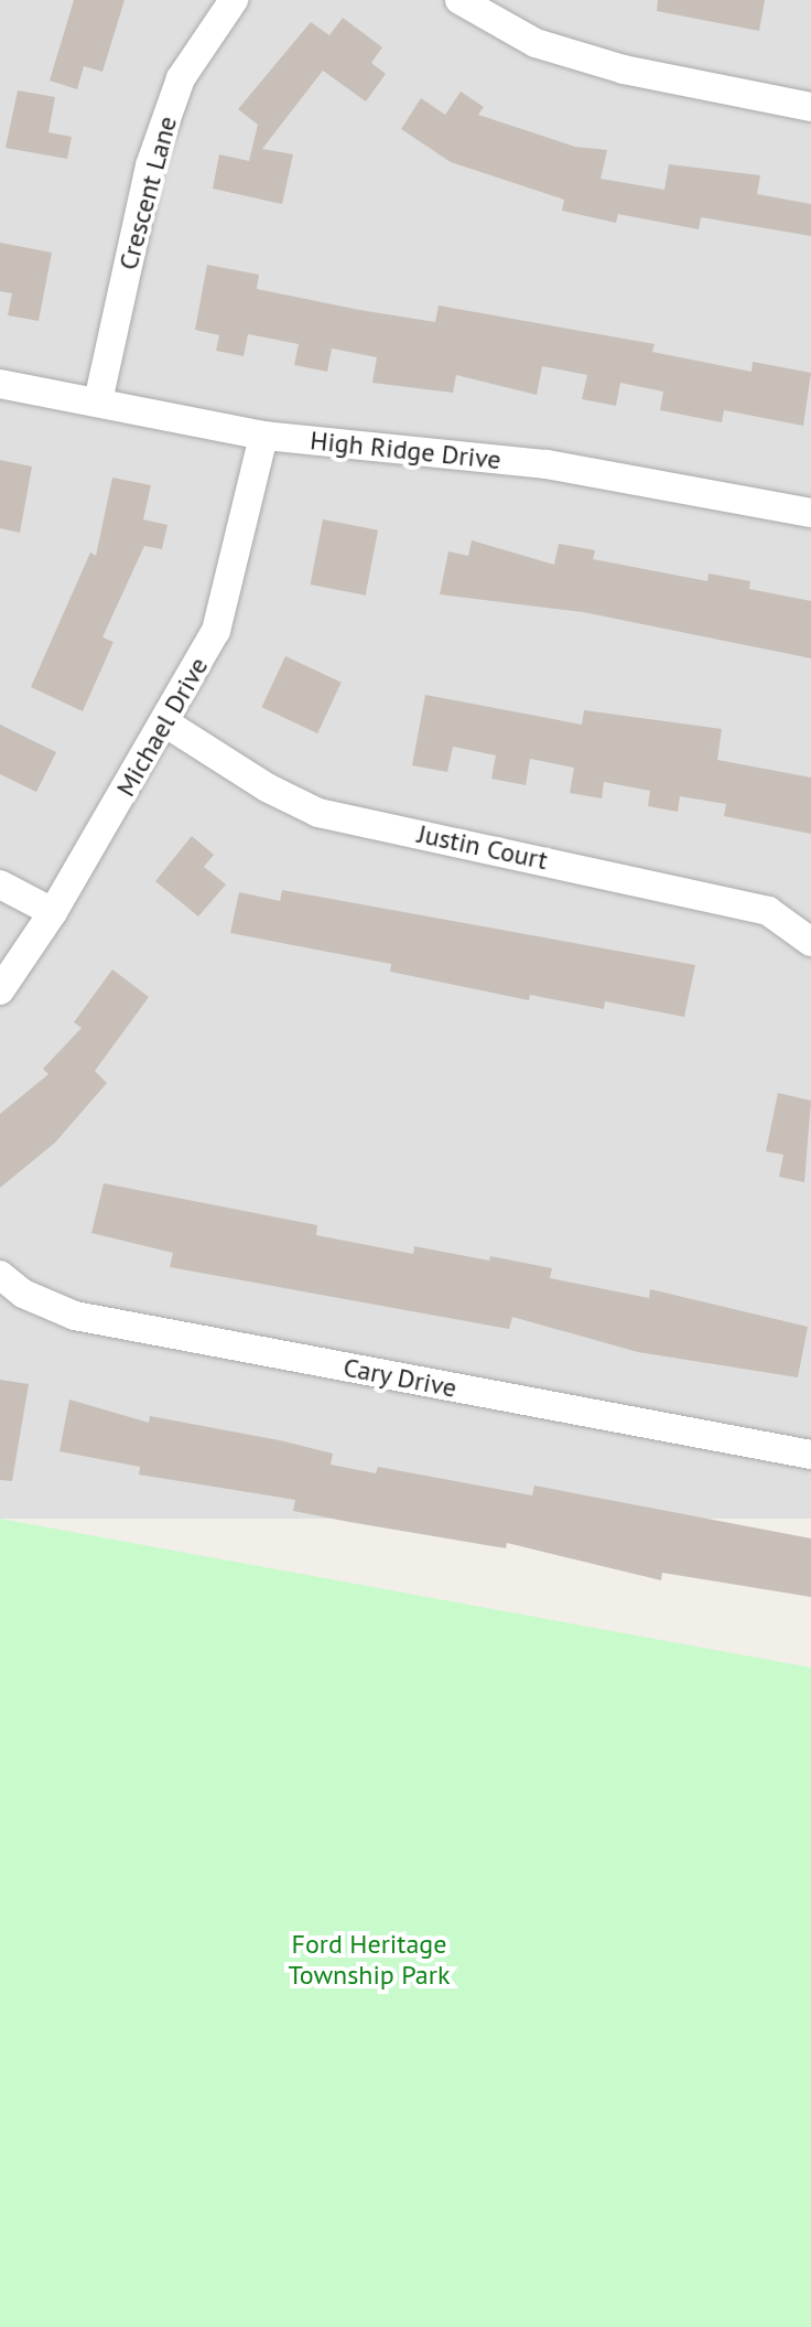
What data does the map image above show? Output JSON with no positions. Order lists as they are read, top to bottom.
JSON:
{
  "streets": {
    "street": [
      "Crescent Lane",
      "High Ridge Drive",
      "Michael Drive",
      "Justin Court",
      "Cary Drive"
    ]
  },
  "crossings": [
    ["Crescent Lane", "High Ridge Drive"],
    ["High Ridge Drive", "Michael Drive"],
    ["Michael Drive", "Justin Court"]
  ],
  "parks": ["Ford Heritage Township Park"]
}
